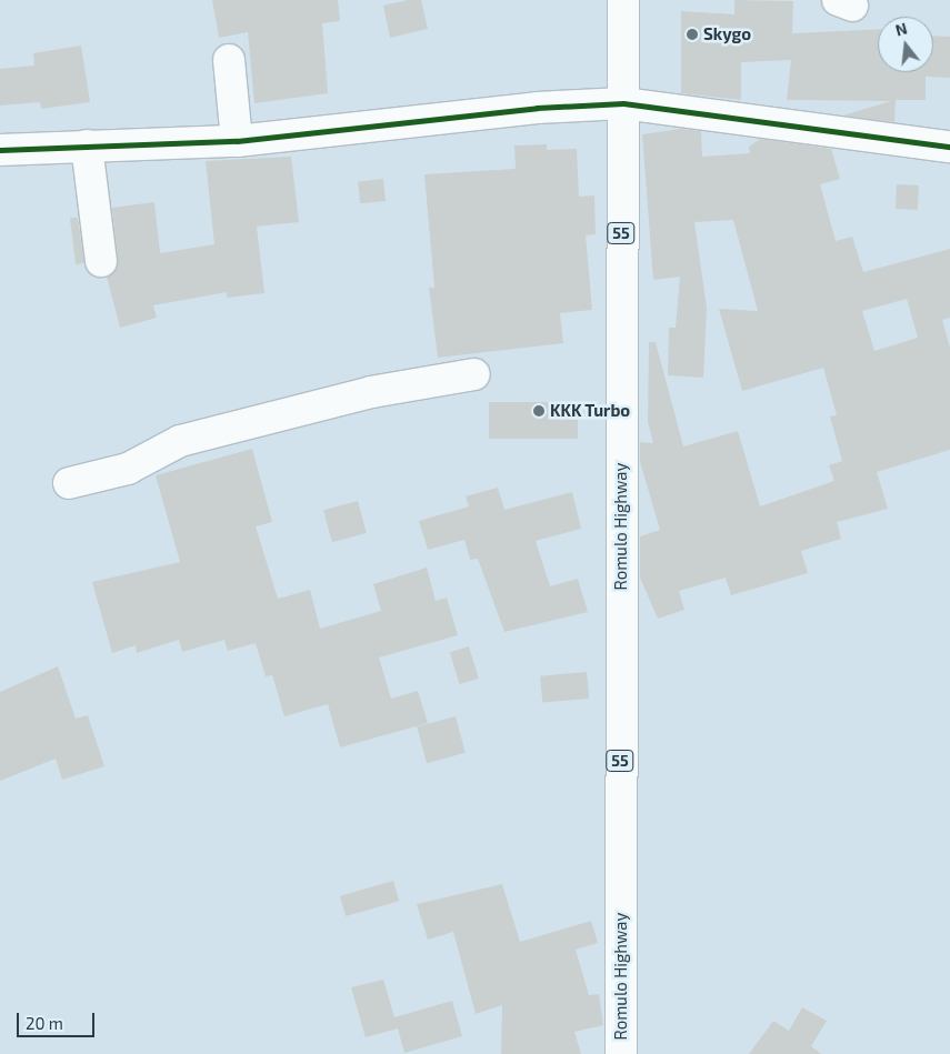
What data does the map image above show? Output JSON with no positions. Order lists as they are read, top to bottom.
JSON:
{
  "streets": {
    "main road": ["55", "Romulo Highway"]
  },
  "places": ["Skygo", "KKK Turbo"],
  "scale_bar": "20 m",
  "north": "top"
}
